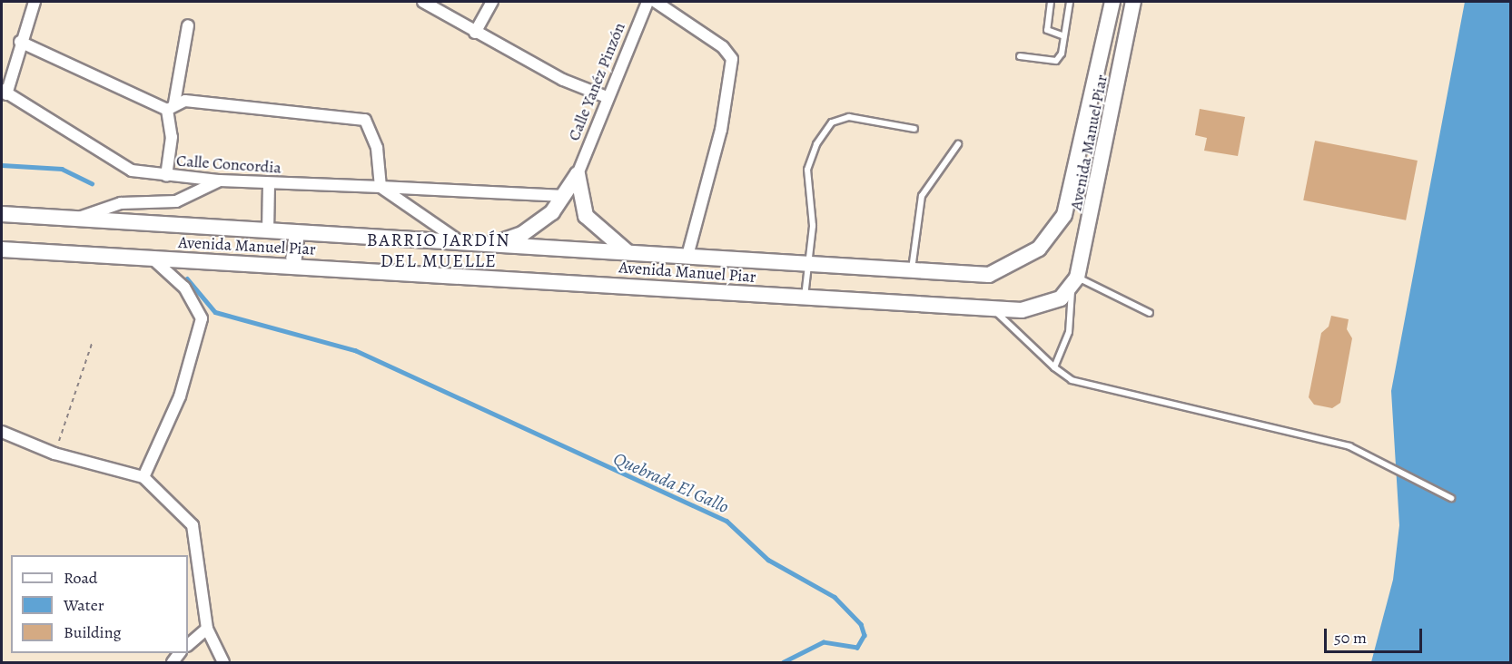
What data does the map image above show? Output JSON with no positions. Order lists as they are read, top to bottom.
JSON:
{
  "streets": {
    "street": ["Calle Yanéz Pinzón", "Avenida Manuel Piar", "Calle Concordia"]
  },
  "districts": ["BARRIO JARDÍN DEL MUELLE"],
  "water": ["Quebrada El Gallo"],
  "legend": ["Road", "Water", "Building"],
  "scale_bar": "50 m"
}
